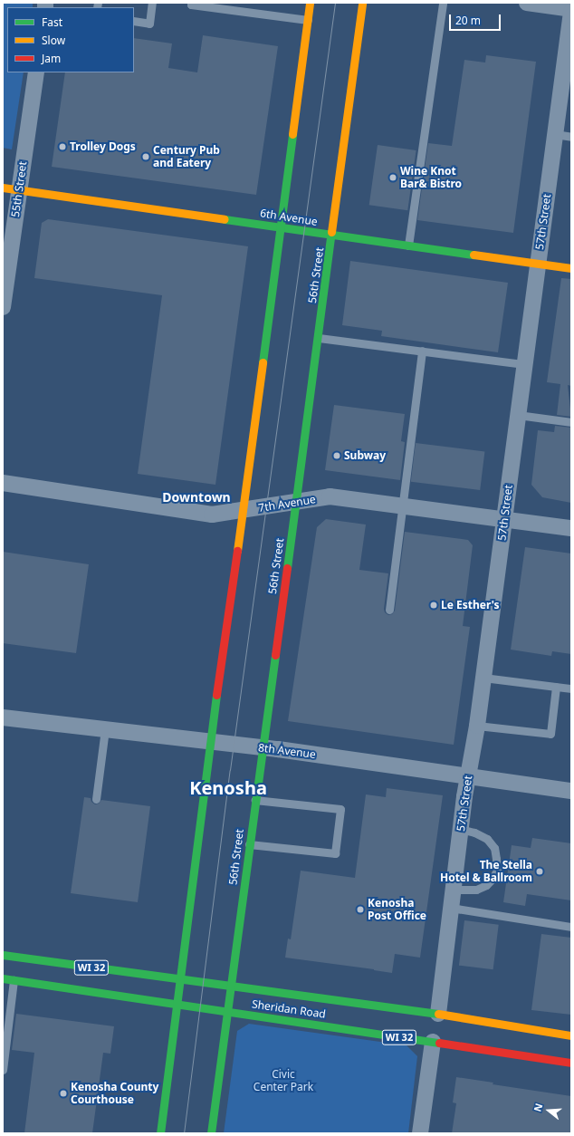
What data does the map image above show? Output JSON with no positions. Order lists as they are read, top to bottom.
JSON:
{
  "streets": {
    "street": [
      "55th Street",
      "6th Avenue",
      "57th Street",
      "56th Street",
      "7th Avenue",
      "8th Avenue",
      "WI 32",
      "Sheridan Road"
    ]
  },
  "crossings": [
    ["55th Street", "6th Avenue"],
    ["6th Avenue", "57th Street"],
    ["6th Avenue", "56th Street"],
    ["57th Street", "7th Avenue"],
    ["57th Street", "8th Avenue"],
    ["57th Street", "Sheridan Road"],
    ["56th Street", "7th Avenue"],
    ["56th Street", "8th Avenue"],
    ["56th Street", "Sheridan Road"]
  ],
  "districts": ["Downtown", "Kenosha"],
  "parks": ["Civic Center Park"],
  "places": [
    "Trolley Dogs",
    "Century Pub and Eatery",
    "Wine Knot Bar& Bistro",
    "Subway",
    "Le Esther's",
    "The Stella Hotel & Ballroom",
    "Kenosha Post Office",
    "Kenosha County Courthouse"
  ],
  "legend": ["Fast", "Slow", "Jam"],
  "scale_bar": "20 m",
  "north": "left"
}
